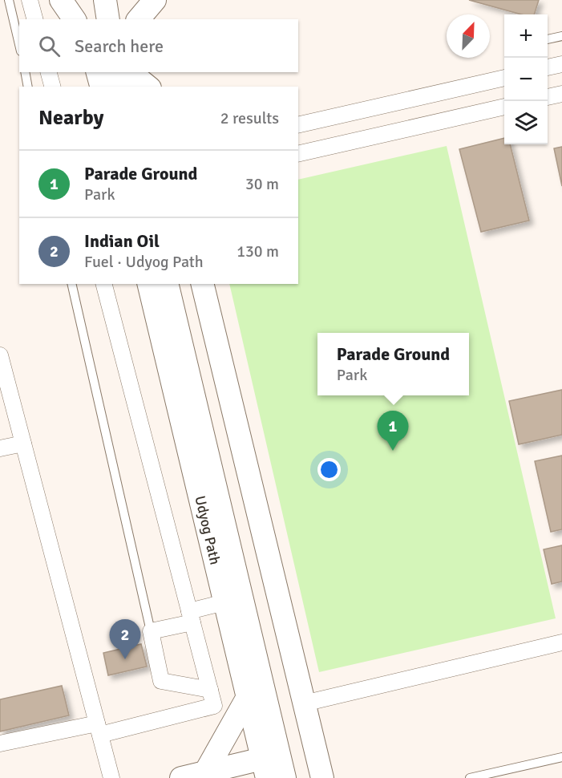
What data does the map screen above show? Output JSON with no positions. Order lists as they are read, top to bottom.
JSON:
{
  "streets": {
    "main road": ["Udyog Path"]
  },
  "north": "top right",
  "page": {
    "map_buttons": ["+", "−"],
    "search": "Search here",
    "heading": ["Nearby", "2 results"],
    "list": [
      {
        "mark": "1",
        "name": "Parade Ground",
        "note": "Park",
        "value": "30 m"
      },
      {
        "mark": "2",
        "name": "Indian Oil",
        "note": "Fuel · Udyog Path",
        "value": "130 m"
      }
    ],
    "popup": ["Parade Ground", "Park"],
    "pins": ["1", "2"]
  }
}
